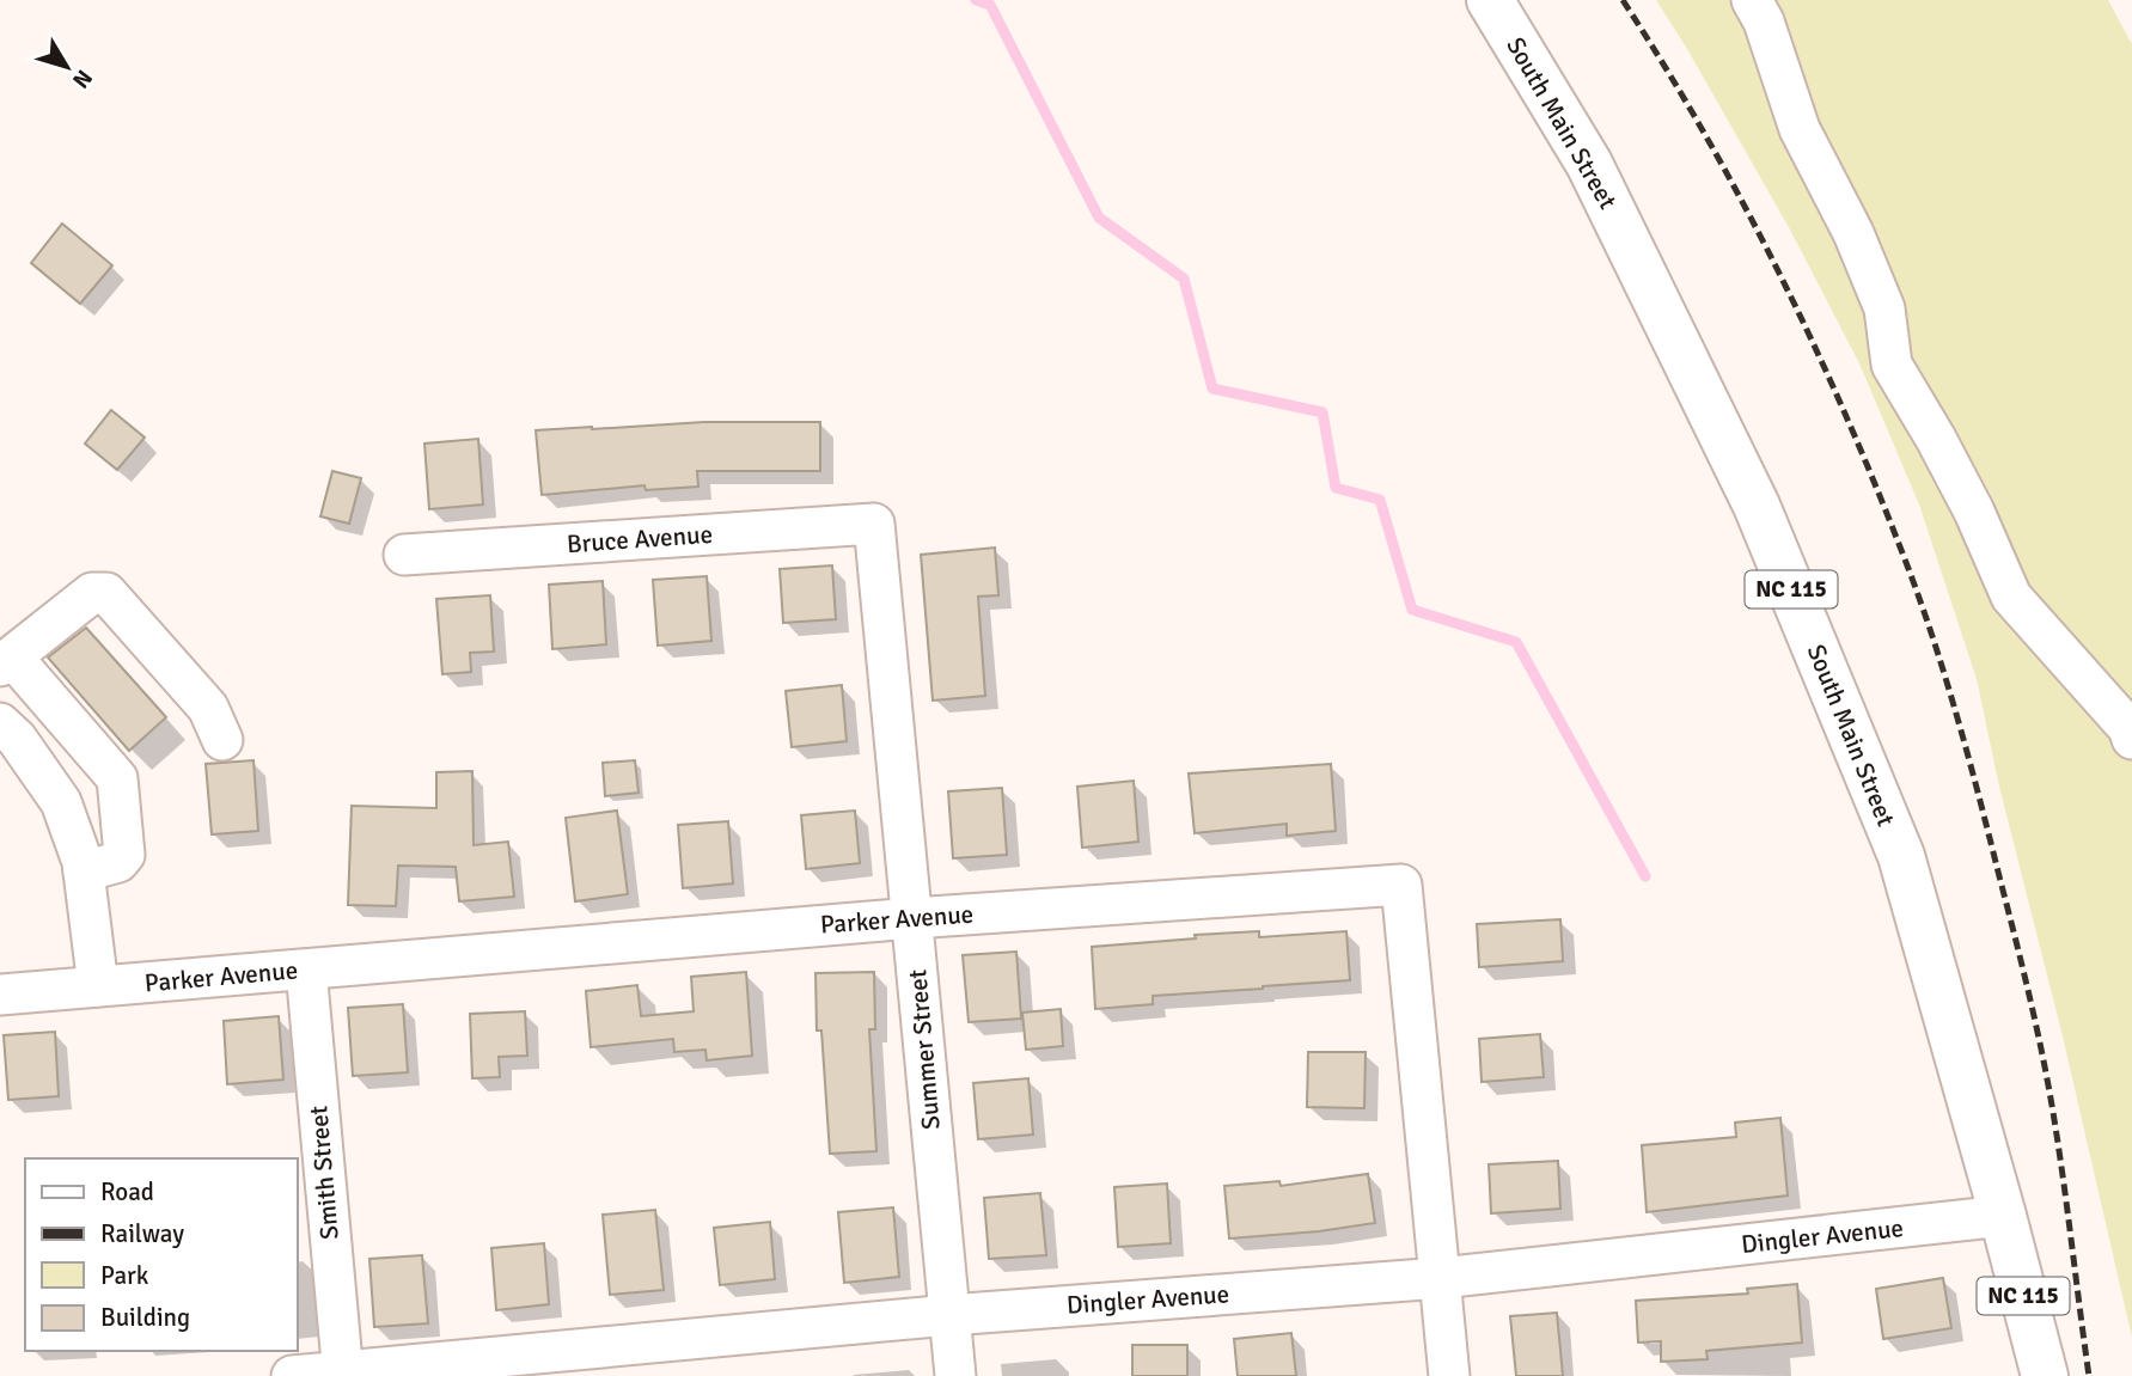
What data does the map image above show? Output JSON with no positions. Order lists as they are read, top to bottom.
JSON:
{
  "streets": {
    "main road": ["South Main Street", "NC 115"],
    "street": [
      "Bruce Avenue",
      "Parker Avenue",
      "Summer Street",
      "Smith Street",
      "Dingler Avenue"
    ]
  },
  "crossings": [
    ["South Main Street", "Dingler Avenue"],
    ["Bruce Avenue", "Summer Street"],
    ["Parker Avenue", "Summer Street"],
    ["Parker Avenue", "Smith Street"],
    ["Parker Avenue", "Dingler Avenue"],
    ["Summer Street", "Dingler Avenue"],
    ["Smith Street", "Dingler Avenue"]
  ],
  "legend": [
    "Road",
    "Railway",
    "Park",
    "Building"
  ],
  "north": "bottom right"
}
